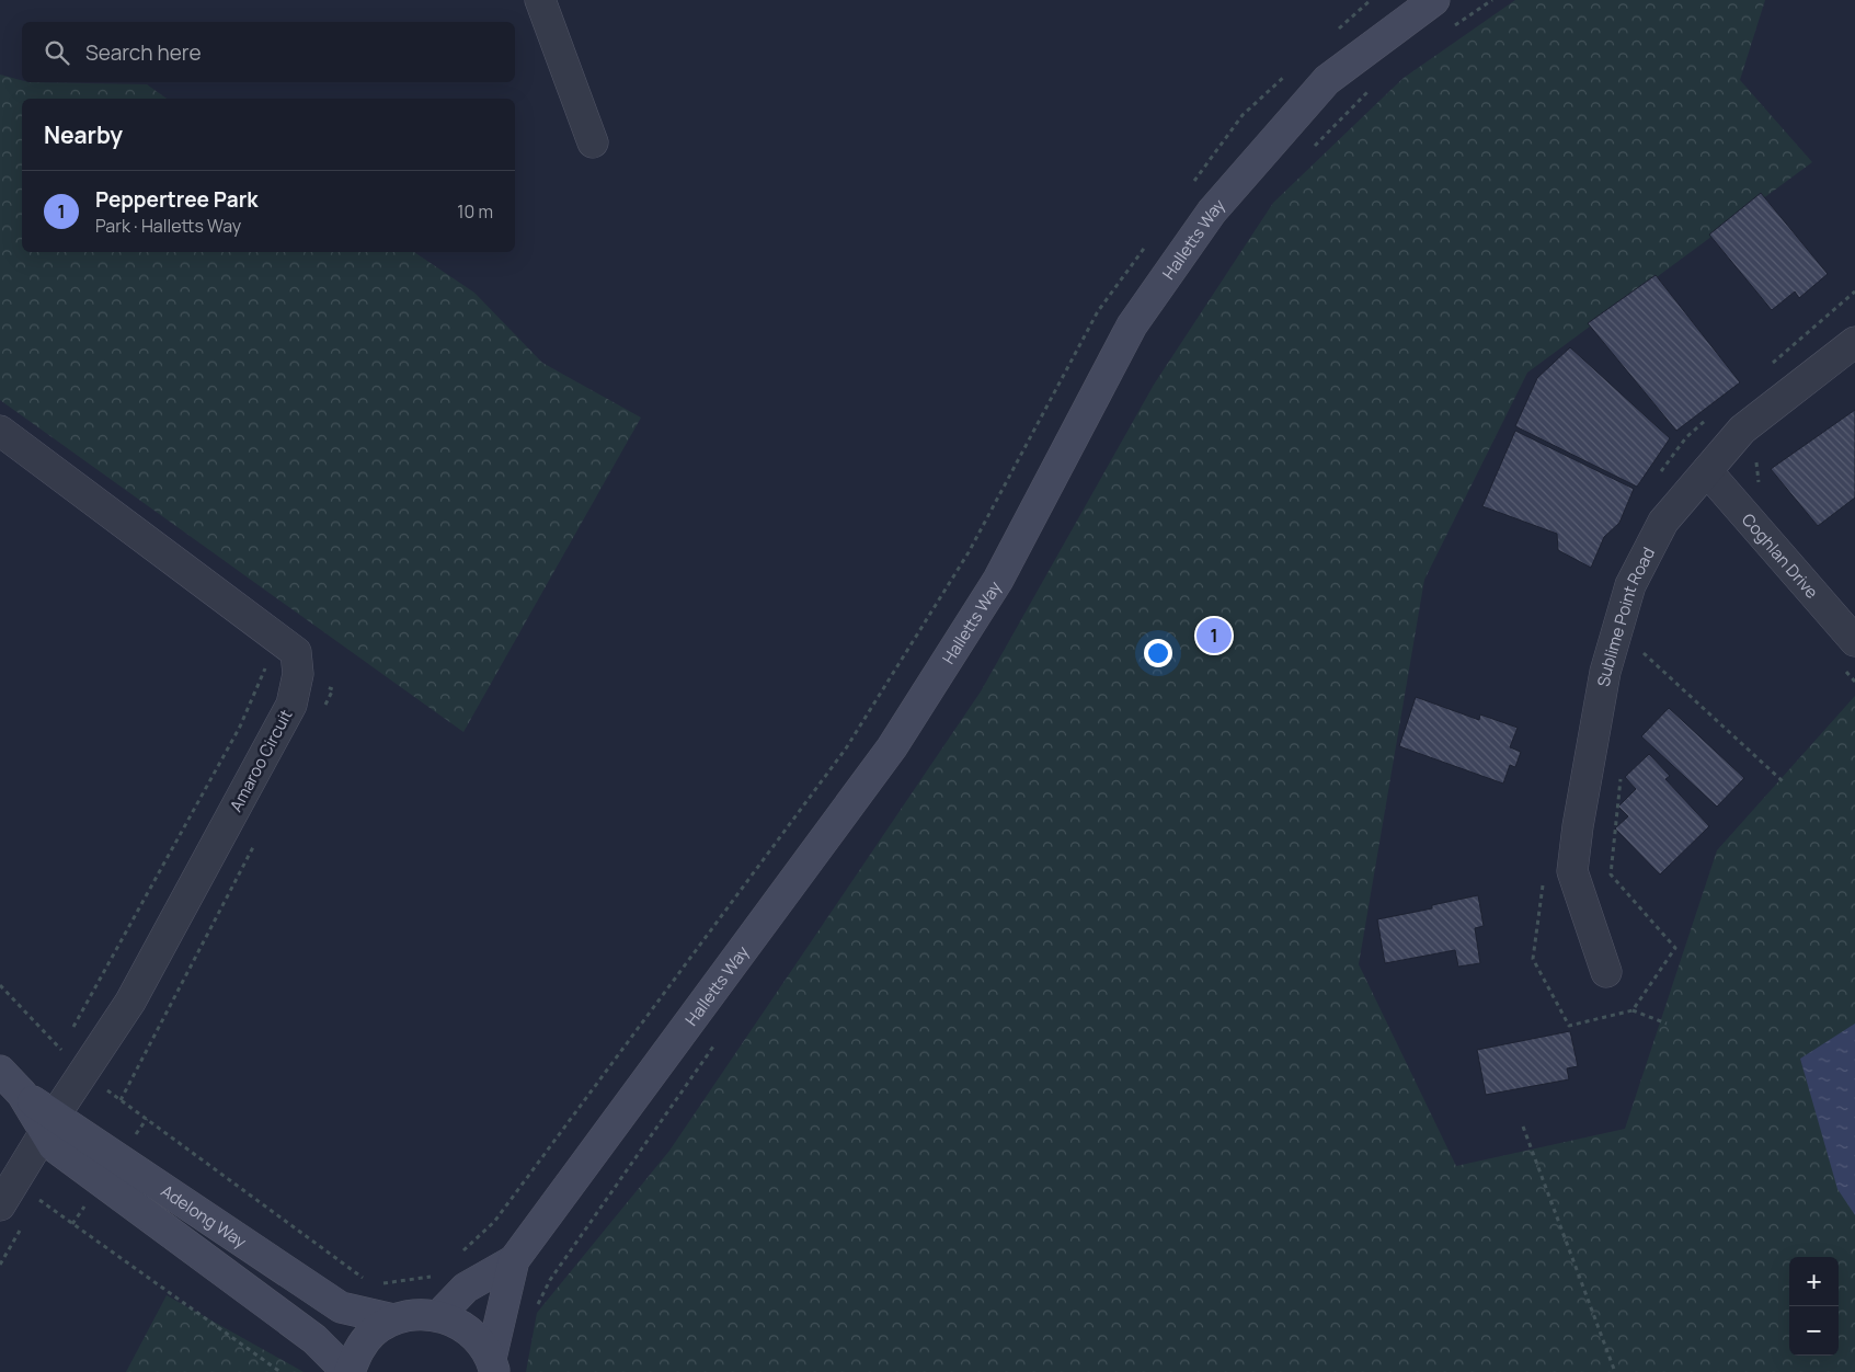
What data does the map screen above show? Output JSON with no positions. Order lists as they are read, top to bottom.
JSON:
{
  "streets": {
    "street": [
      "Halletts Way",
      "Coghlan Drive",
      "Sublime Point Road",
      "Amaroo Circuit",
      "Adelong Way"
    ]
  },
  "crossings": [
    ["Coghlan Drive", "Sublime Point Road"],
    ["Amaroo Circuit", "Adelong Way"]
  ],
  "page": {
    "search": "Search here",
    "heading": "Nearby",
    "list": [
      {
        "mark": "1",
        "name": "Peppertree Park",
        "note": "Park · Halletts Way",
        "value": "10 m"
      }
    ],
    "pins": "1",
    "map_buttons": ["+", "−"]
  }
}
